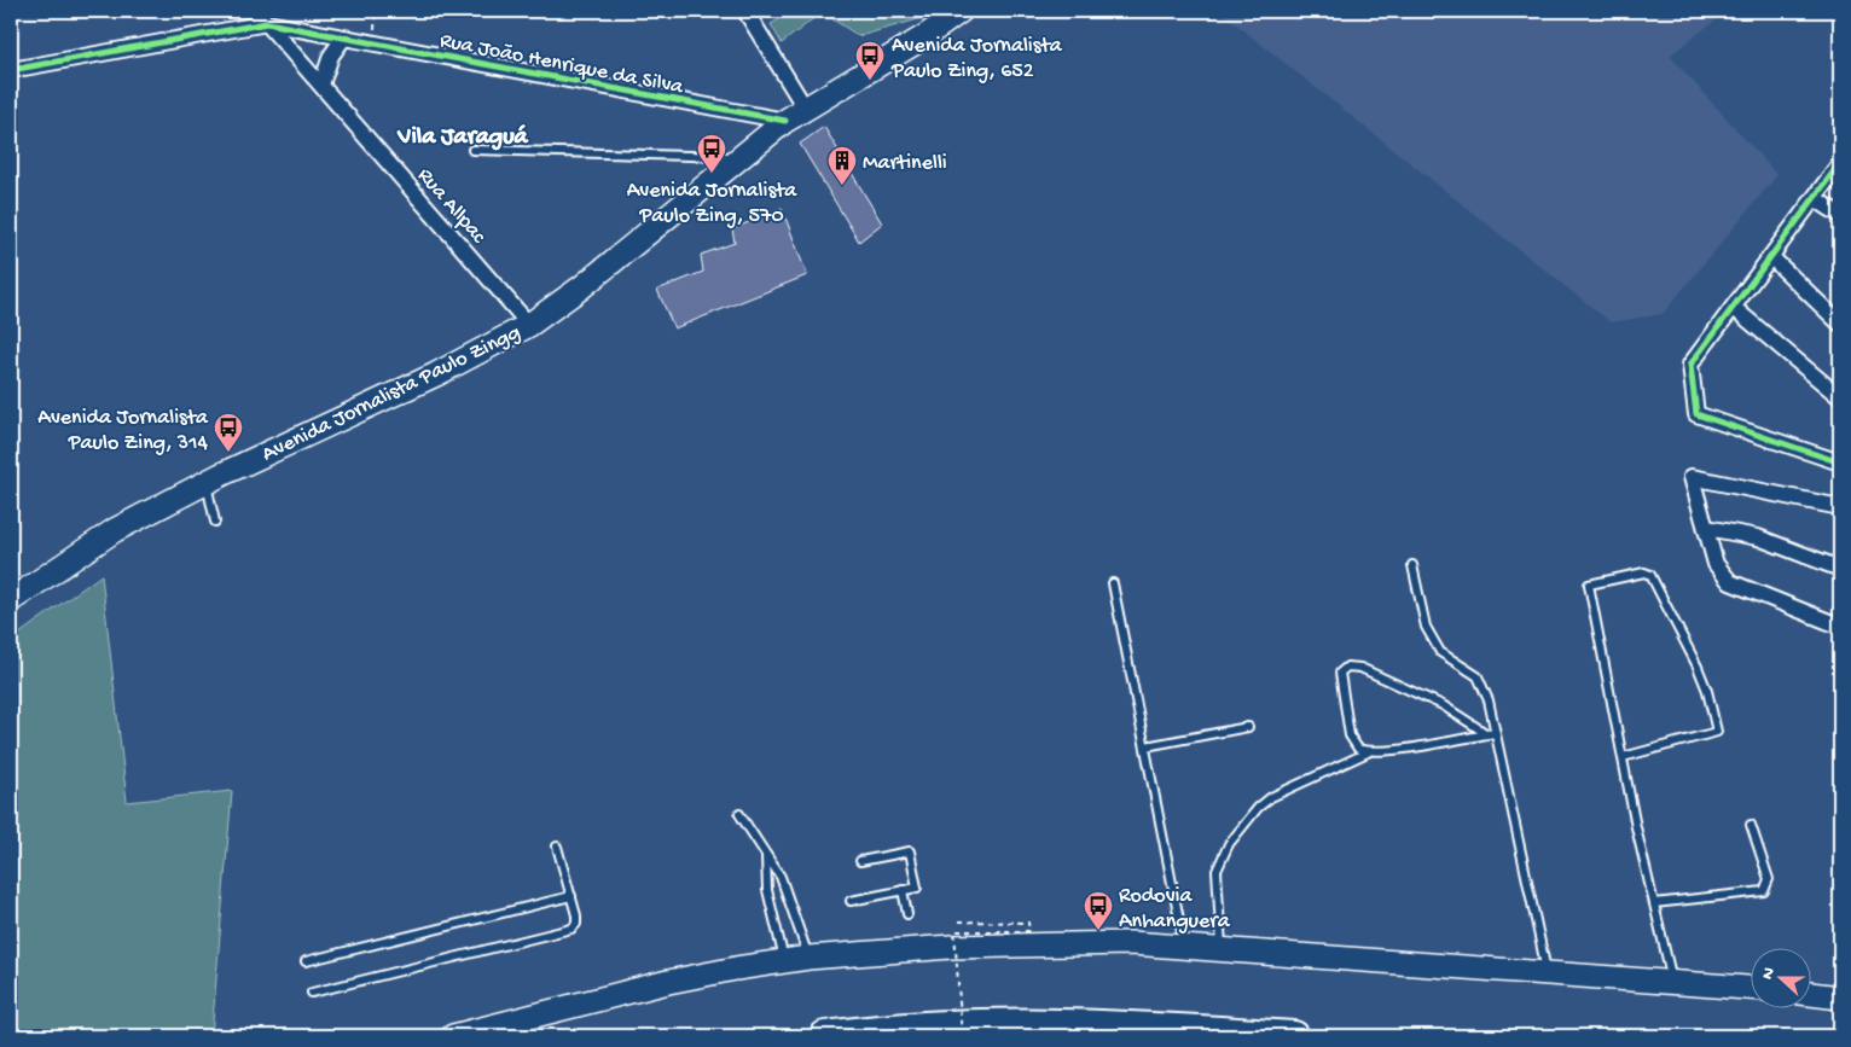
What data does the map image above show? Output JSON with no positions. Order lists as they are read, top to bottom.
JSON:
{
  "streets": {
    "main road": ["Avenida Jornalista Paulo Zingg"],
    "street": ["Rua João Henrique da Silva", "Rua Allpac"]
  },
  "crossings": [
    ["Rua João Henrique da Silva", "Rua Allpac"],
    ["Rua João Henrique da Silva", "Avenida Jornalista Paulo Zingg"],
    ["Rua Allpac", "Avenida Jornalista Paulo Zingg"]
  ],
  "districts": ["Vila Jaraguá"],
  "places": {
    "bus stop": [
      "Avenida Jornalista Paulo Zing, 652",
      "Avenida Jornalista Paulo Zing, 570",
      "Avenida Jornalista Paulo Zing, 314",
      "Rodovia Anhanguera"
    ],
    "building": ["Martinelli"]
  },
  "north": "left"
}
